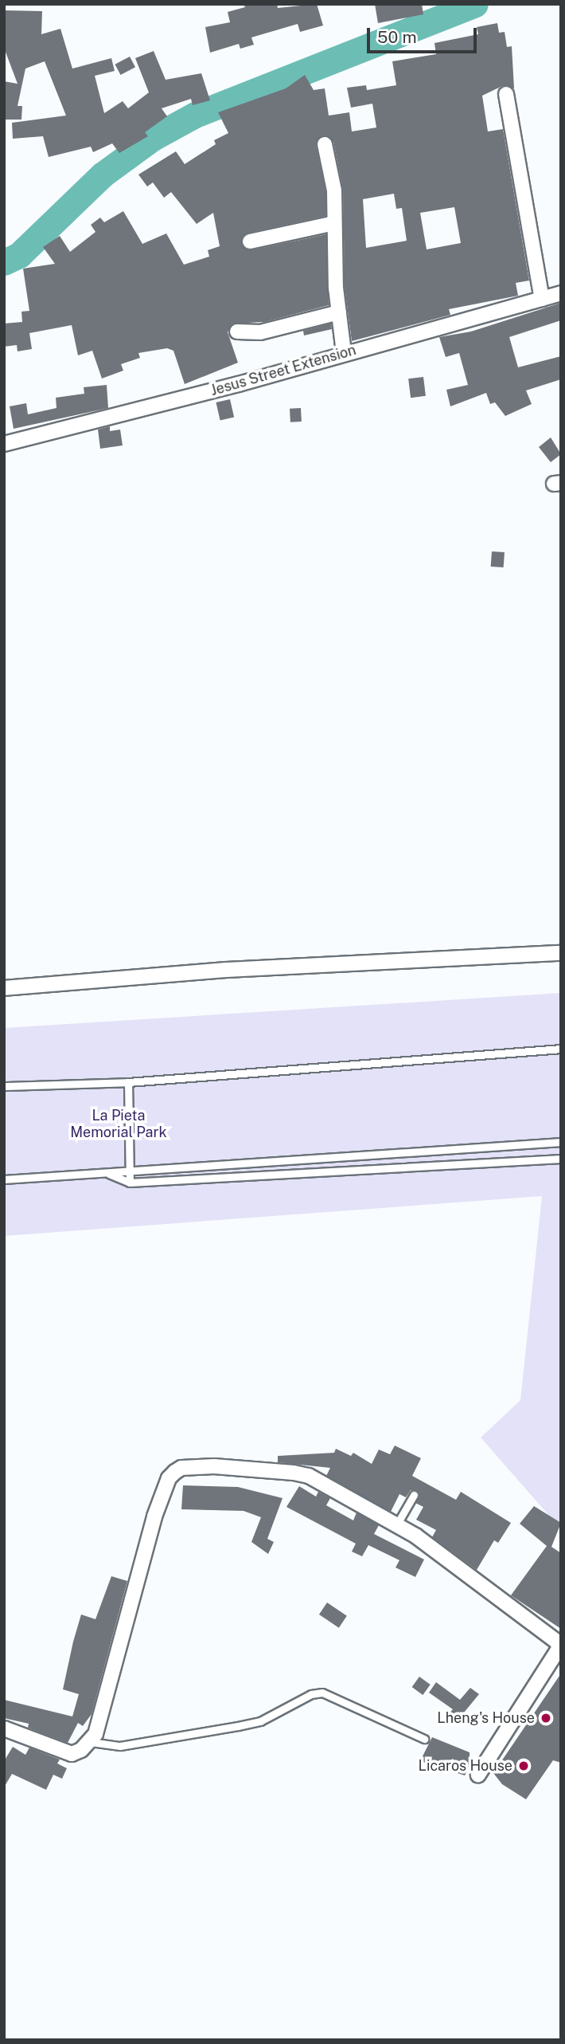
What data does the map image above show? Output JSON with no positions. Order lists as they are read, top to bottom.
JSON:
{
  "streets": {
    "street": ["Jesus Street Extension"]
  },
  "parks": ["La Pieta Memorial Park"],
  "places": ["Lheng's House", "Licaros House"],
  "scale_bar": "50 m"
}
